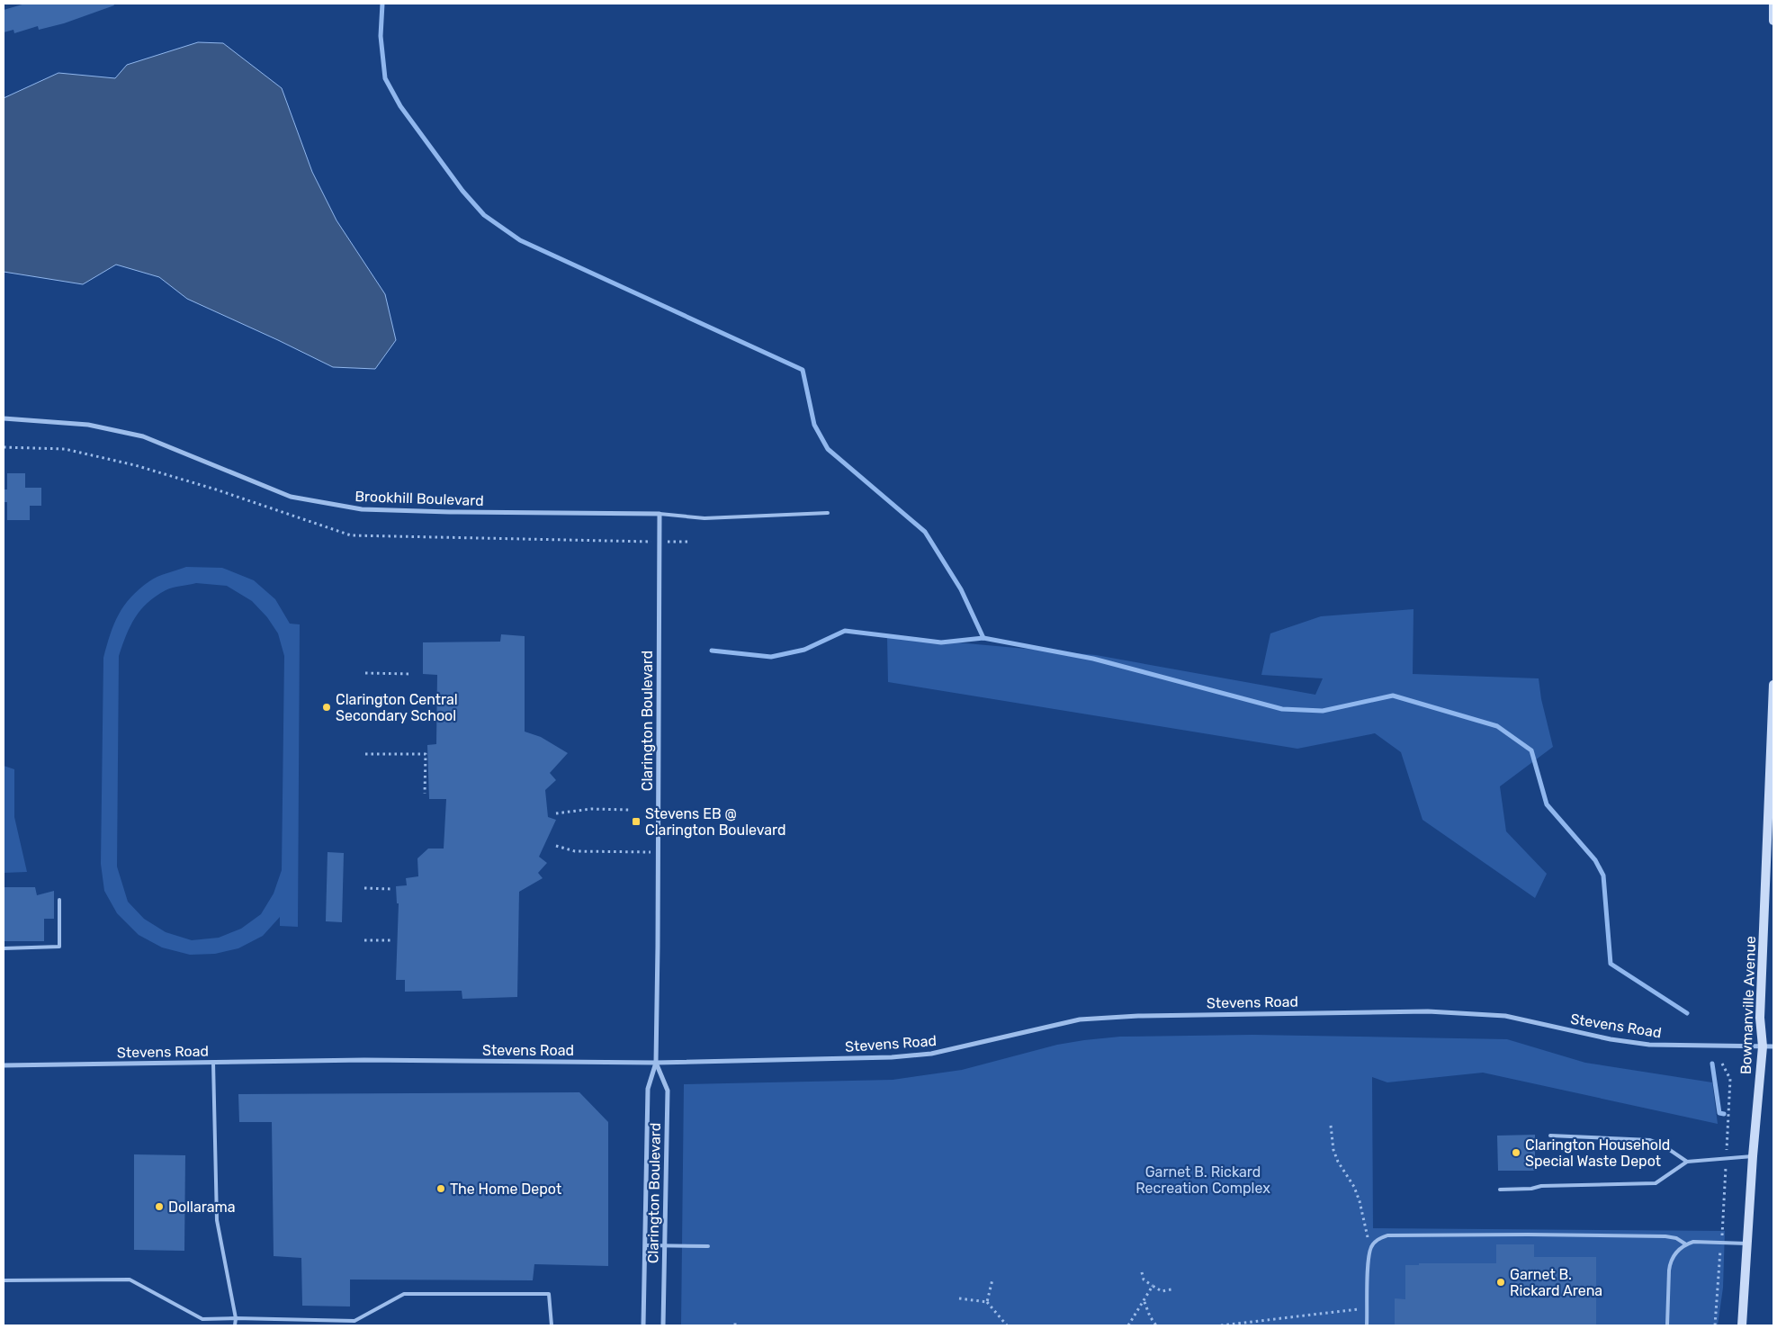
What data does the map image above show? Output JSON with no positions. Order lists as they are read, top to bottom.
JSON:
{
  "streets": {
    "main road": ["Bowmanville Avenue"],
    "street": ["Brookhill Boulevard", "Clarington Boulevard", "Stevens Road"]
  },
  "crossings": [
    ["Brookhill Boulevard", "Clarington Boulevard"],
    ["Clarington Boulevard", "Stevens Road"],
    ["Stevens Road", "Bowmanville Avenue"]
  ],
  "parks": ["Garnet B. Rickard Recreation Complex"],
  "places": {
    "other": [
      "Clarington Central Secondary School",
      "Clarington Household Special Waste Depot",
      "The Home Depot",
      "Dollarama",
      "Garnet B. Rickard Arena"
    ],
    "transit": ["Stevens EB @ Clarington Boulevard"]
  }
}
